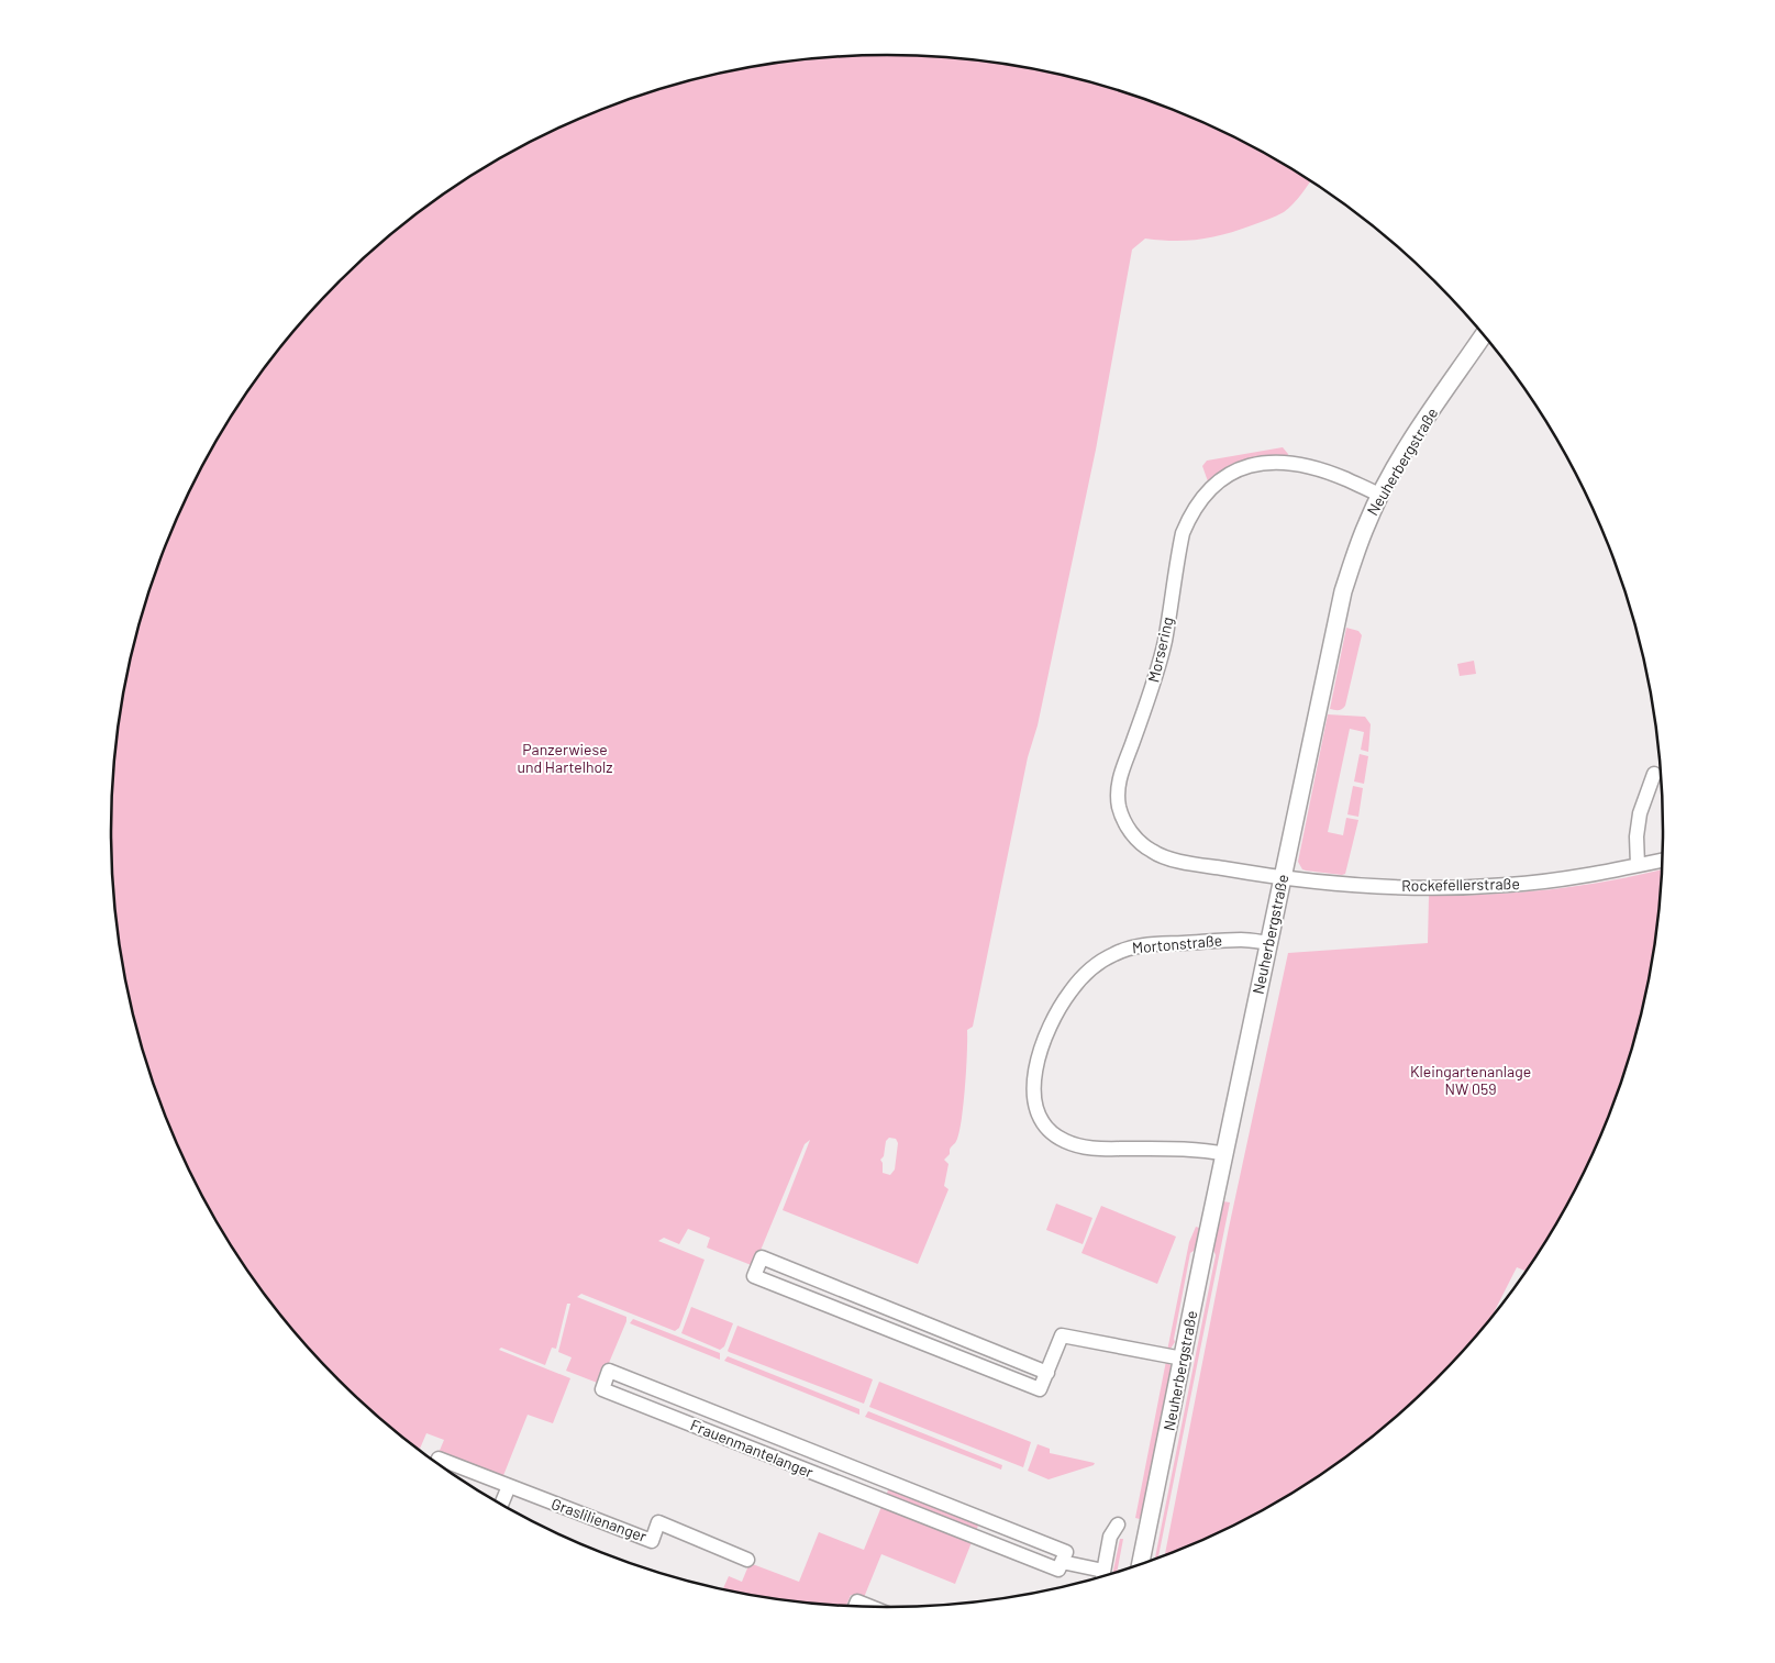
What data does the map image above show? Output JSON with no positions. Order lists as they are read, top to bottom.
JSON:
{
  "streets": {
    "main road": ["Neuherbergstraße"],
    "street": [
      "Morsering",
      "Rockefellerstraße",
      "Mortonstraße",
      "Frauenmantelanger",
      "Graslilienanger"
    ]
  },
  "crossings": [
    ["Neuherbergstraße", "Morsering"],
    ["Neuherbergstraße", "Rockefellerstraße"],
    ["Neuherbergstraße", "Mortonstraße"],
    ["Morsering", "Rockefellerstraße"]
  ],
  "parks": ["Panzerwiese und Hartelholz", "Kleingartenanlage NW 059"]
}
